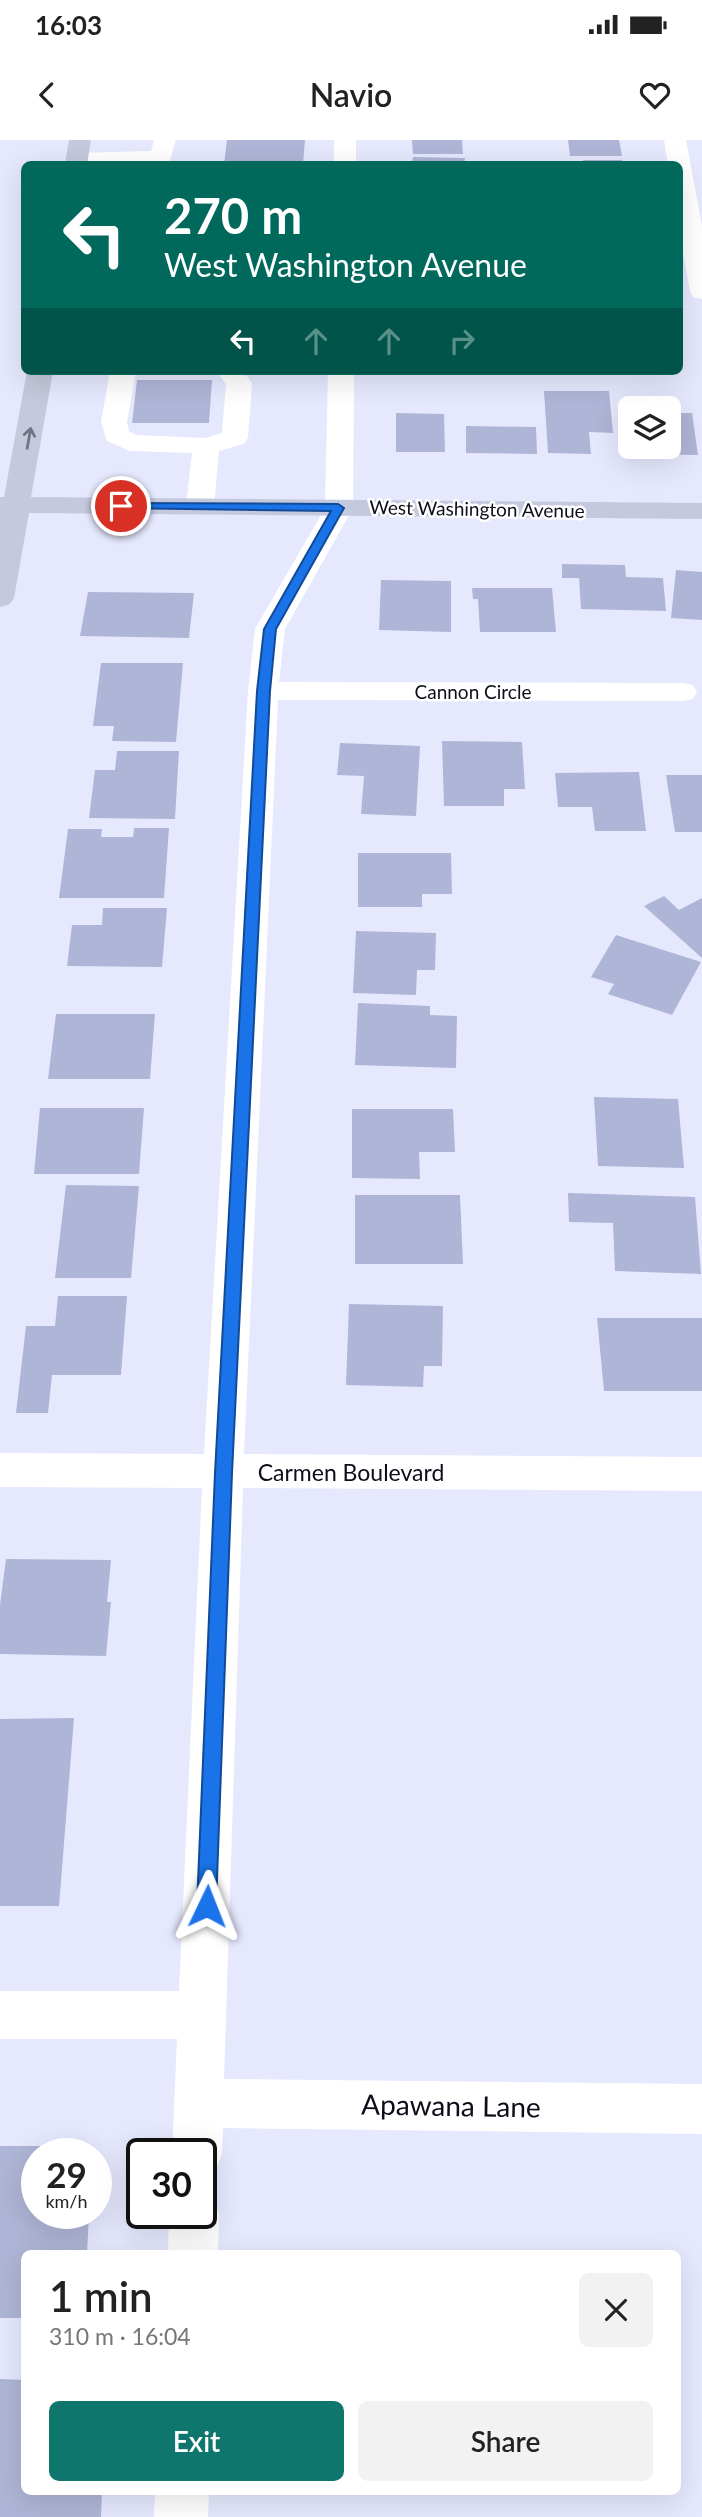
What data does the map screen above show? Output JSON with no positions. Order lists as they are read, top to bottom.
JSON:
{
  "streets": {
    "main road": ["West Washington Avenue"],
    "street": ["Cannon Circle", "Carmen Boulevard", "Apawana Lane"]
  },
  "page": {
    "status": "16:03",
    "header": "Navio",
    "turn": ["270 m", "West Washington Avenue"],
    "speed": "29 km/h",
    "limit": "30",
    "heading": ["1 min", "310 m · 16:04"],
    "buttons": ["Exit", "Share"]
  }
}
